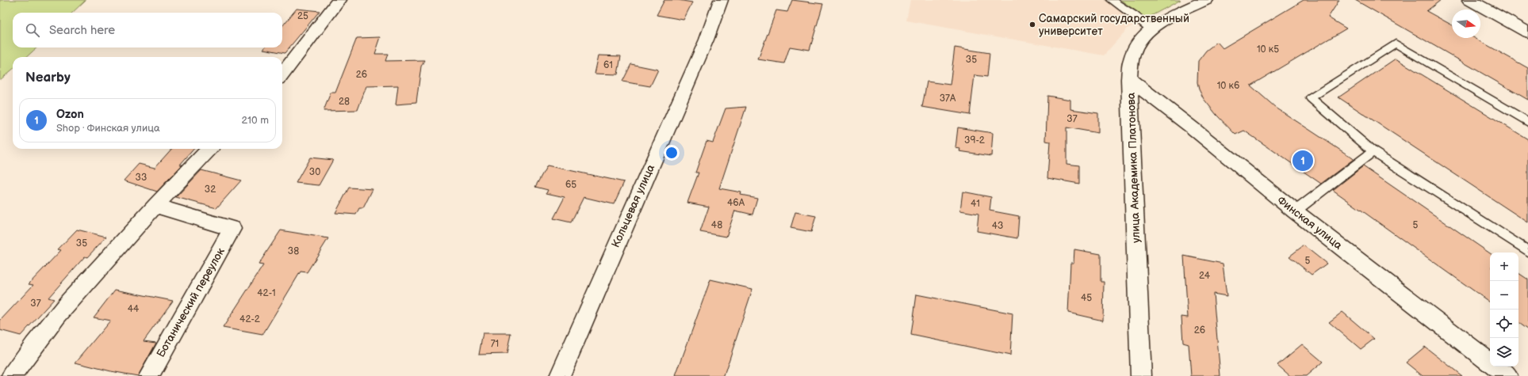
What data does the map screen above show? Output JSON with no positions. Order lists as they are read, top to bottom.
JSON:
{
  "streets": {
    "street": [
      "улица Академика Платонова",
      "Кольцевая улица",
      "Финская улица",
      "Ботанический переулок"
    ]
  },
  "crossings": [
    ["улица Академика Платонова", "Финская улица"]
  ],
  "places": ["Самарский государственный университет"],
  "house_numbers": [
    "25",
    "10 к5",
    "35",
    "61",
    "26",
    "10 к6",
    "37А",
    "28",
    "37",
    "39-2",
    "30",
    "33",
    "65",
    "32",
    "46А",
    "41",
    "48",
    "5",
    "43",
    "35",
    "38",
    "5",
    "24",
    "42-1",
    "45",
    "37",
    "44",
    "42-2",
    "26",
    "71"
  ],
  "north": "right",
  "page": {
    "search": "Search here",
    "heading": "Nearby",
    "list": [
      {
        "mark": "1",
        "name": "Ozon",
        "note": "Shop · Финская улица",
        "value": "210 m"
      }
    ],
    "pins": "1",
    "map_buttons": ["+", "−"]
  }
}
